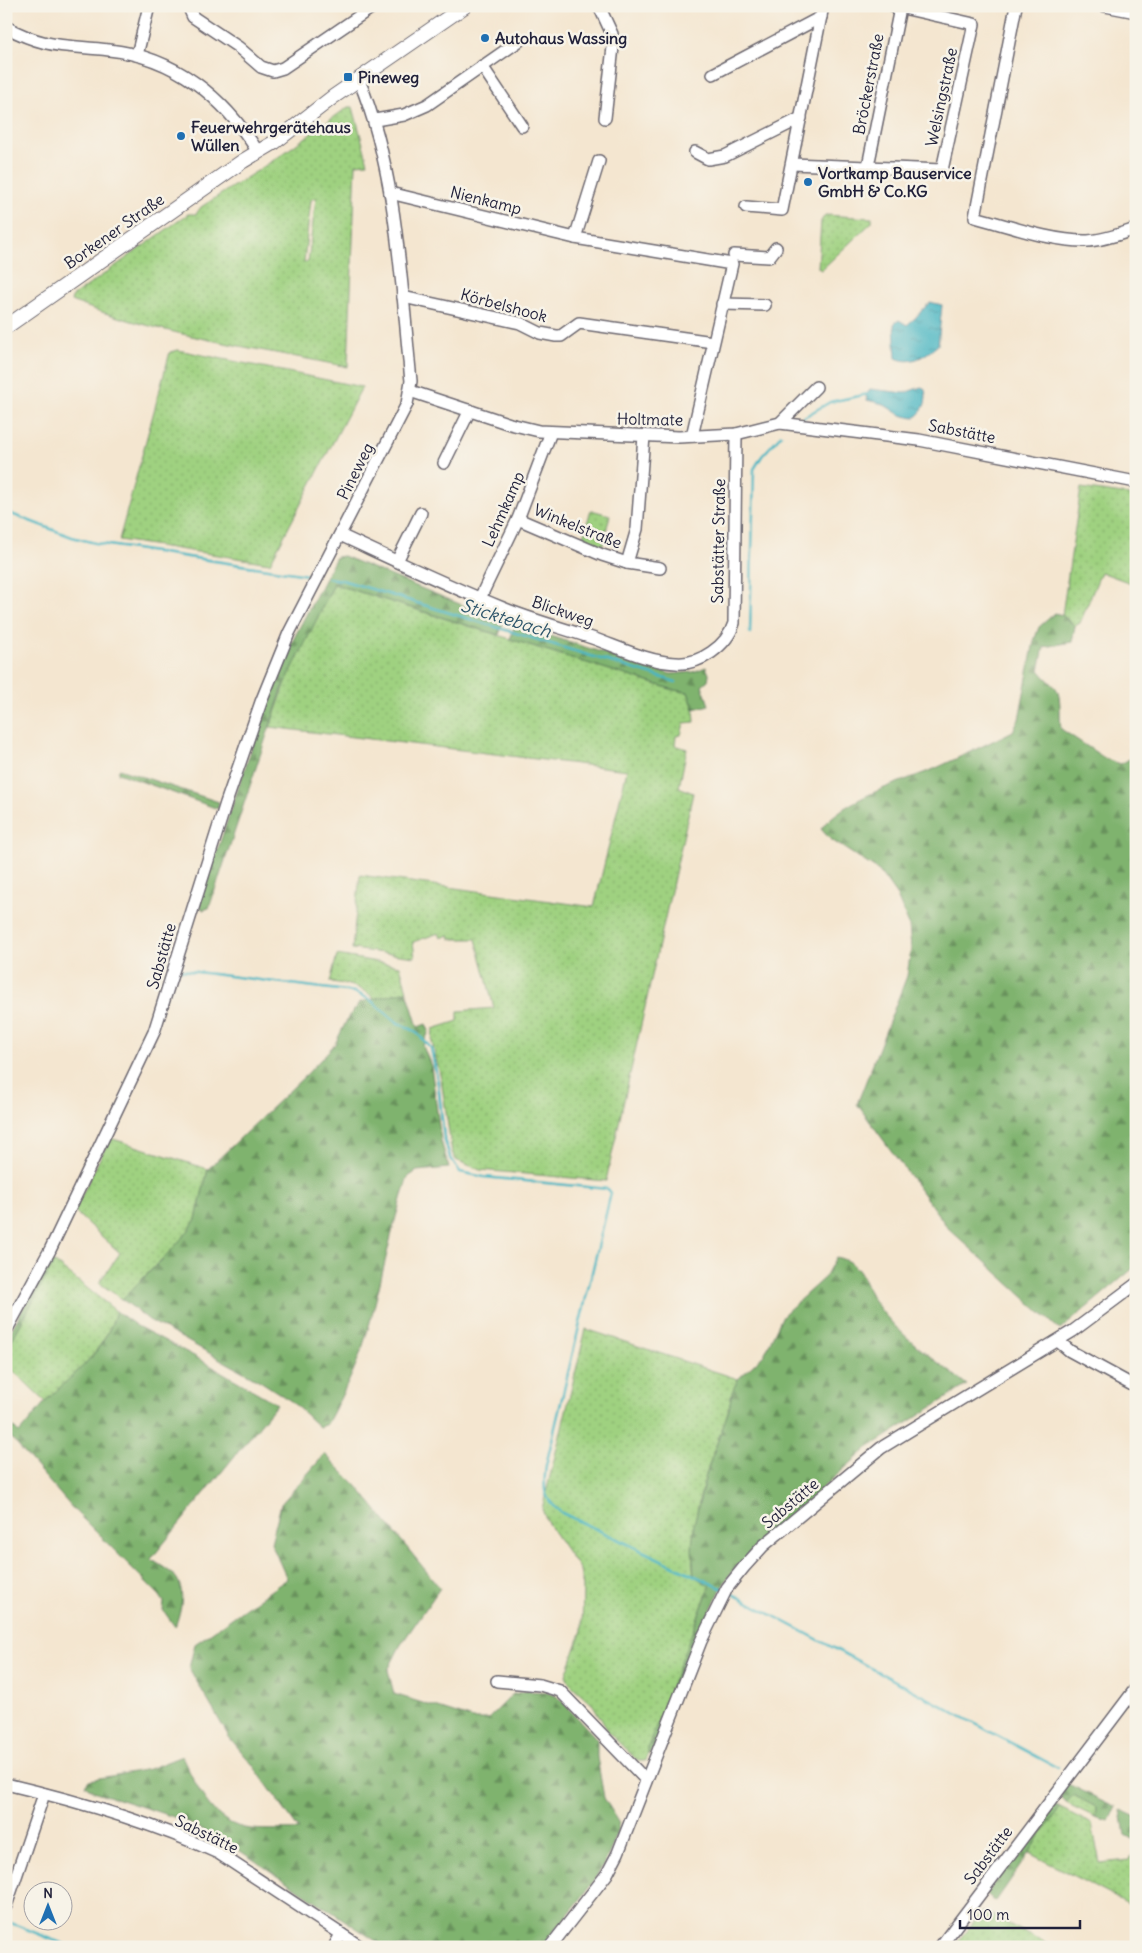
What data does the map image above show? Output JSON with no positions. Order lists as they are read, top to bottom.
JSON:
{
  "streets": {
    "main road": ["Borkener Straße"],
    "street": [
      "Bröckerstraße",
      "Welsingstraße",
      "Nienkamp",
      "Körbelshook",
      "Holtmate",
      "Sabstätte",
      "Pineweg",
      "Lehmkamp",
      "Winkelstraße",
      "Sabstätter Straße",
      "Blickweg"
    ]
  },
  "crossings": [
    ["Bröckerstraße", "Welsingstraße"],
    ["Nienkamp", "Pineweg"],
    ["Borkener Straße", "Pineweg"],
    ["Körbelshook", "Pineweg"],
    ["Holtmate", "Sabstätte"],
    ["Holtmate", "Pineweg"],
    ["Holtmate", "Lehmkamp"],
    ["Holtmate", "Winkelstraße"],
    ["Holtmate", "Sabstätter Straße"],
    ["Sabstätte", "Pineweg"],
    ["Pineweg", "Blickweg"],
    ["Lehmkamp", "Winkelstraße"],
    ["Lehmkamp", "Blickweg"],
    ["Sabstätter Straße", "Blickweg"]
  ],
  "water": ["Sticktebach"],
  "places": {
    "other": ["Autohaus Wassing", "Feuerwehrgerätehaus Wüllen", "Vortkamp Bauservice GmbH & Co.KG"],
    "transit": ["Pineweg"]
  },
  "scale_bar": "100 m",
  "north": "top"
}
